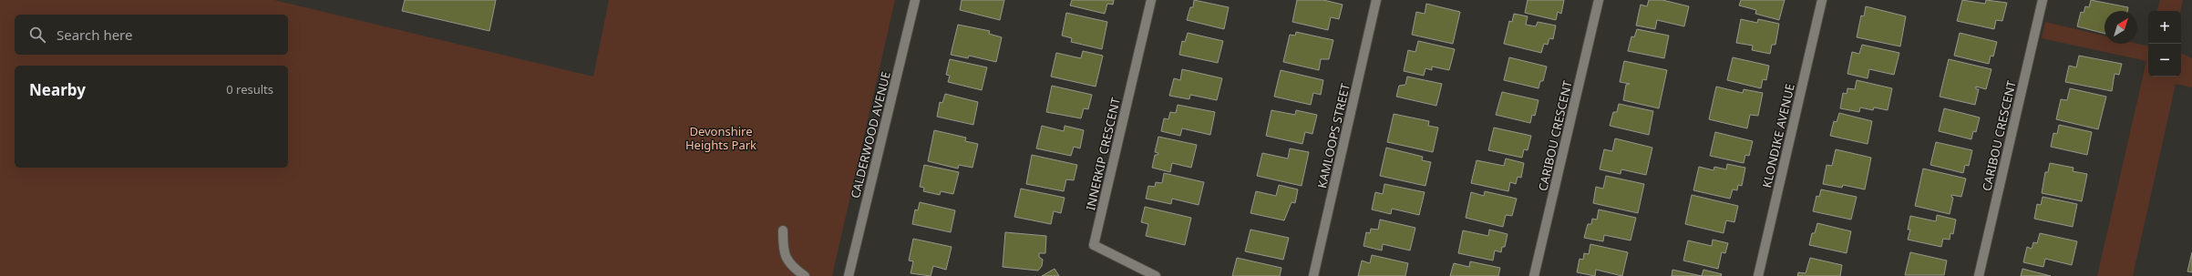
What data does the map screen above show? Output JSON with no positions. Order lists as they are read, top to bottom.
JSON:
{
  "streets": {
    "street": [
      "CALDERWOOD AVENUE",
      "KAMLOOPS STREET",
      "CARIBOU CRESCENT",
      "KLONDIKE AVENUE",
      "INNERKIP CRESCENT"
    ]
  },
  "parks": ["Devonshire Heights Park"],
  "north": "top right",
  "page": {
    "map_buttons": ["+", "−"],
    "search": "Search here",
    "heading": ["Nearby", "0 results"]
  }
}
